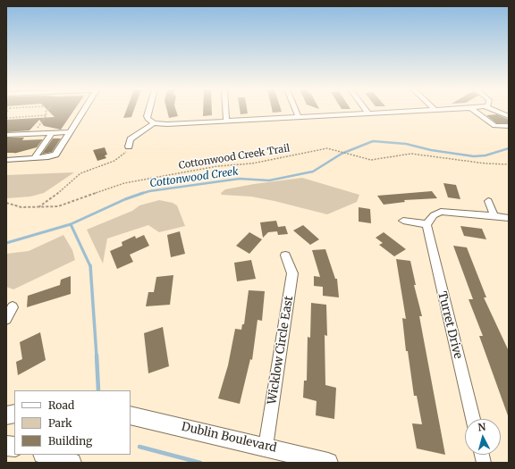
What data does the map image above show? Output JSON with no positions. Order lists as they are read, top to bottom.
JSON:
{
  "streets": {
    "main road": ["Dublin Boulevard"],
    "street": ["Turret Drive", "Wicklow Circle East"],
    "path": ["Cottonwood Creek Trail"]
  },
  "crossings": [
    ["Wicklow Circle East", "Dublin Boulevard"]
  ],
  "water": ["Cottonwood Creek"],
  "legend": ["Road", "Park", "Building"],
  "north": "top"
}
